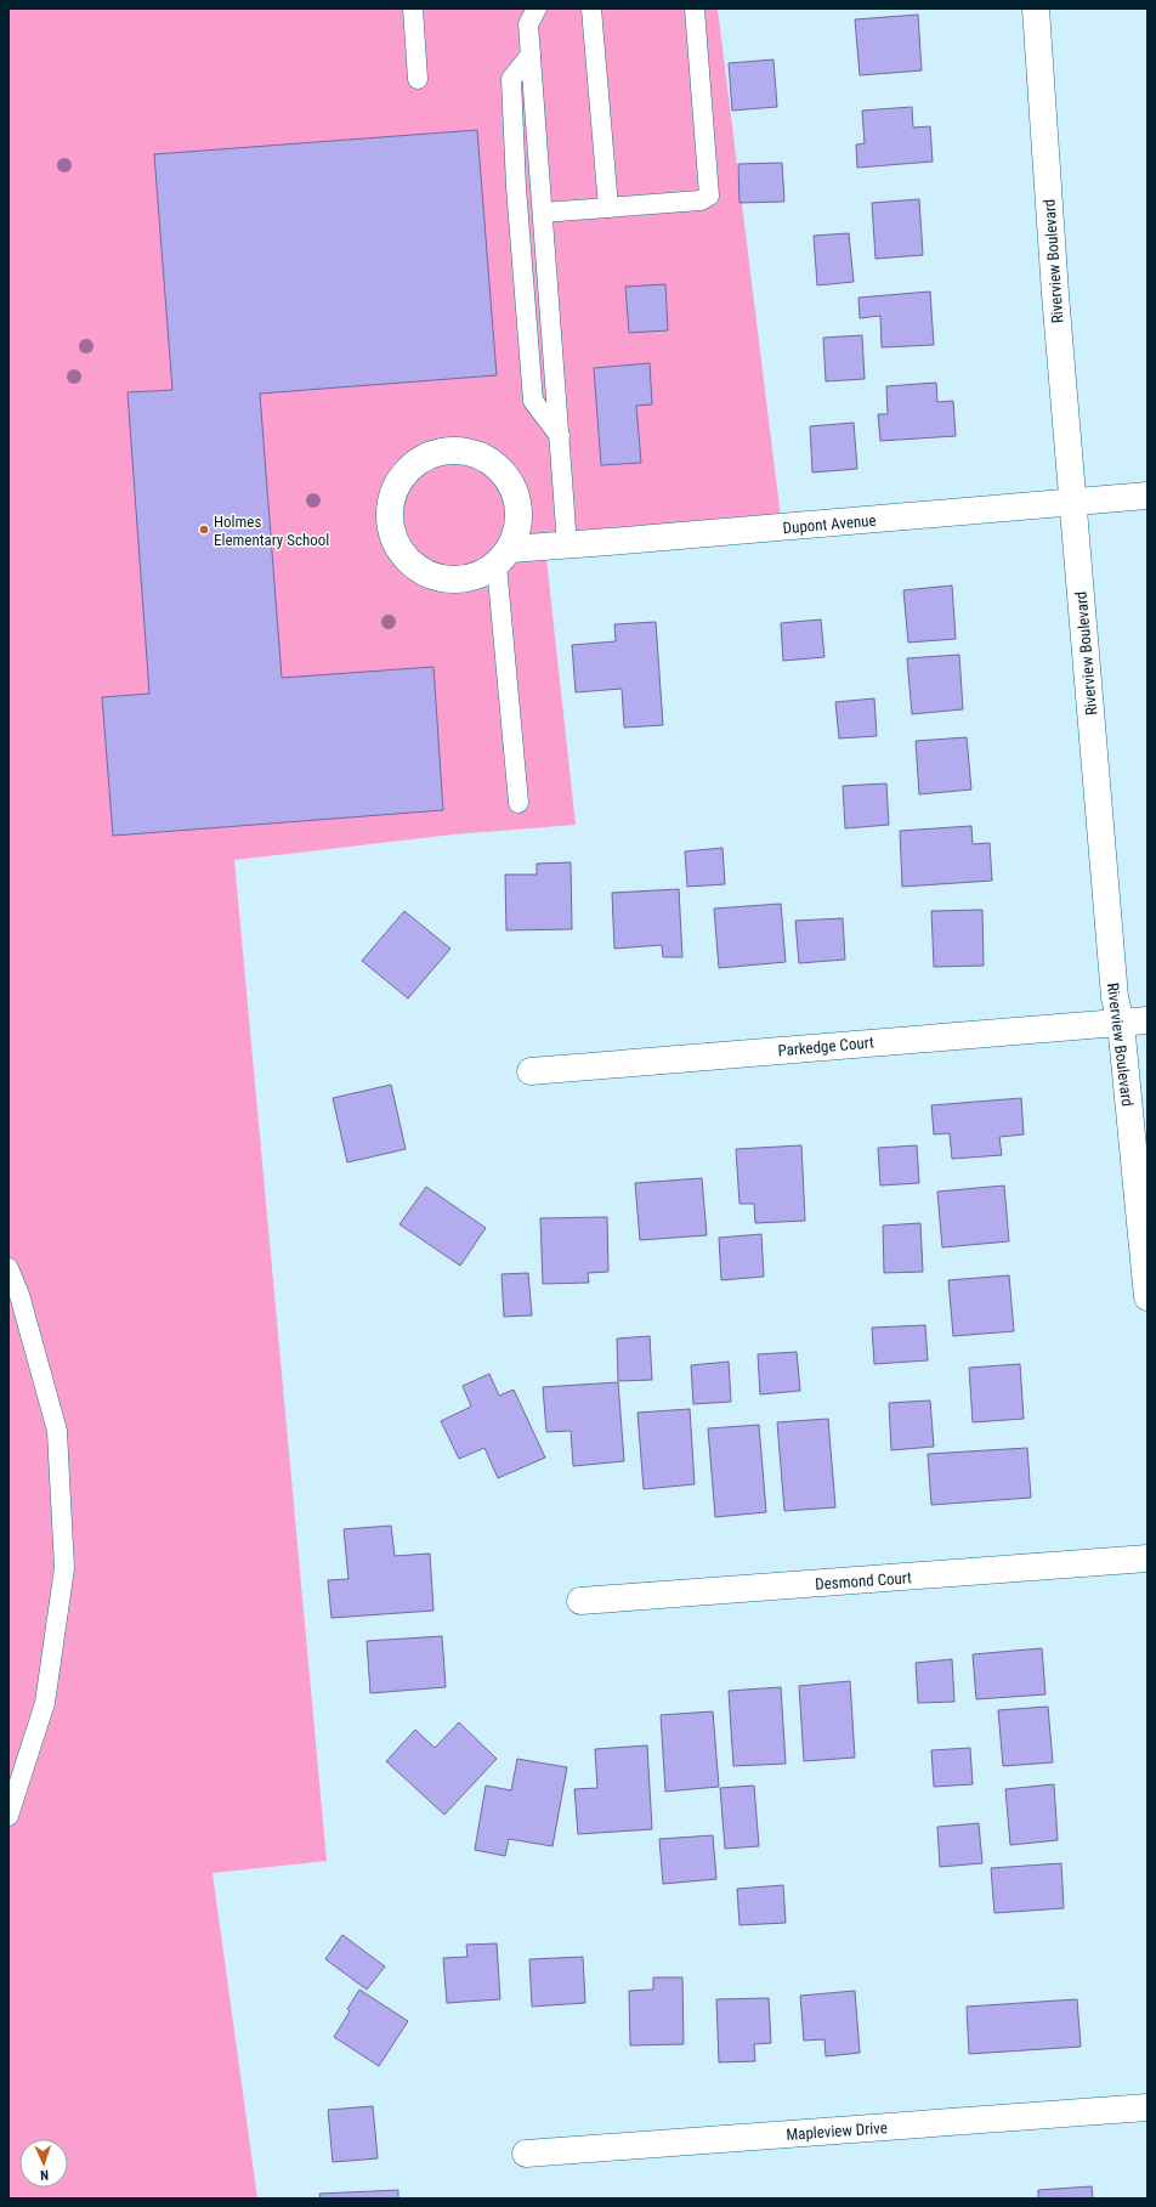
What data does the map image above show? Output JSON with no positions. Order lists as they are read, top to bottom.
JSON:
{
  "streets": {
    "street": [
      "Riverview Boulevard",
      "Dupont Avenue",
      "Parkedge Court",
      "Desmond Court",
      "Mapleview Drive"
    ]
  },
  "crossings": [
    ["Riverview Boulevard", "Dupont Avenue"],
    ["Riverview Boulevard", "Parkedge Court"]
  ],
  "places": ["Holmes Elementary School"],
  "north": "bottom"
}
